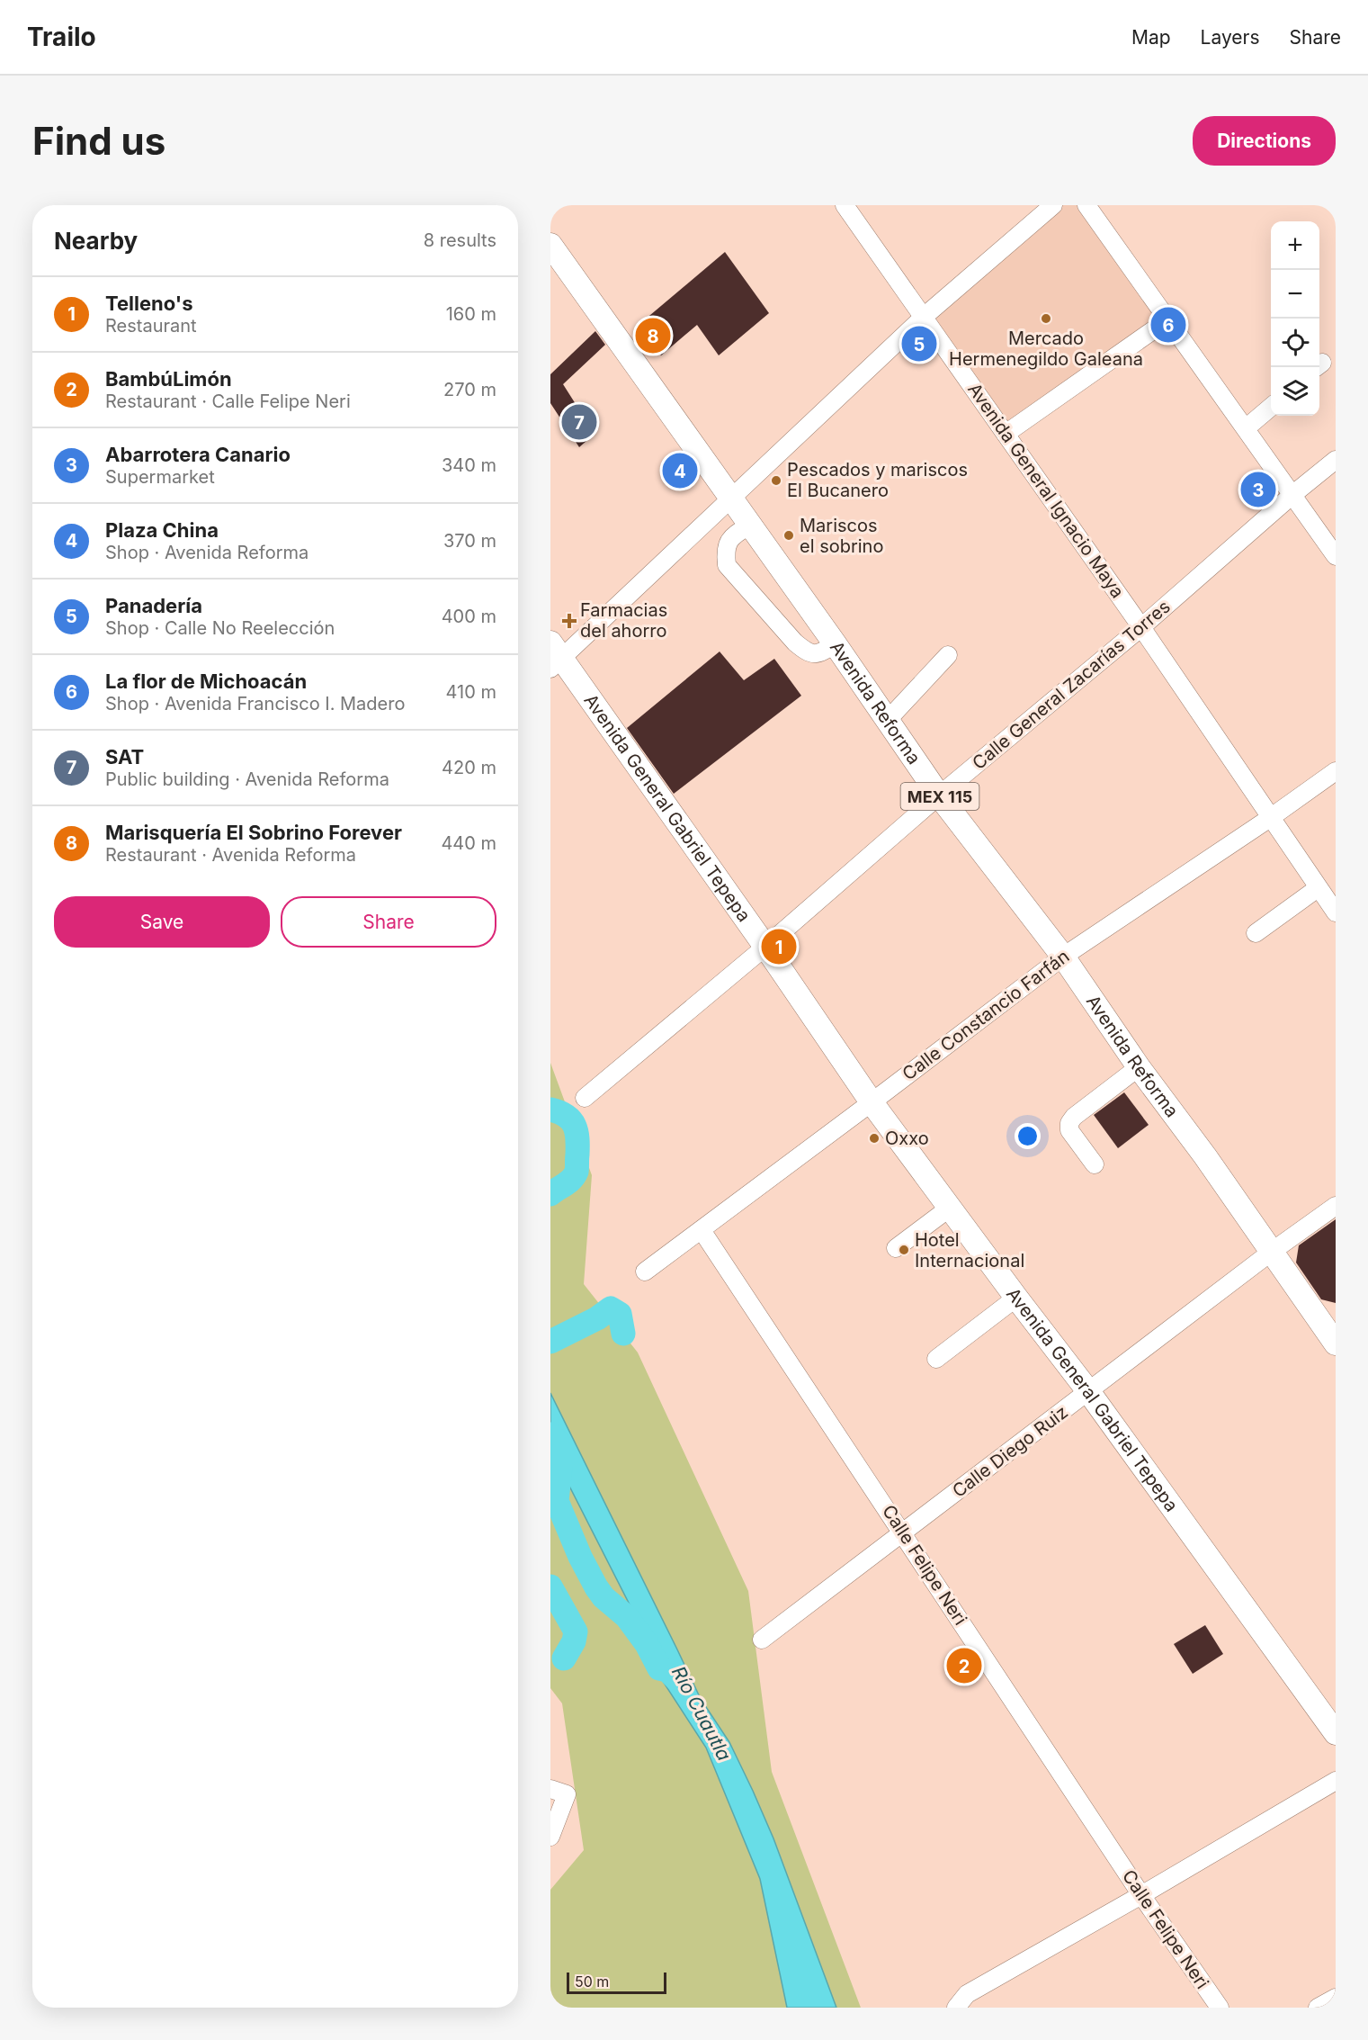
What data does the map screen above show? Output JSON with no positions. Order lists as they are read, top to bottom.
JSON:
{
  "streets": {
    "main road": ["Avenida Reforma", "MEX 115", "Avenida General Gabriel Tepepa"],
    "street": [
      "Avenida General Ignacio Maya",
      "Calle General Zacarías Torres",
      "Calle Constancio Farfán",
      "Calle Diego Ruiz",
      "Calle Felipe Neri"
    ]
  },
  "crossings": [
    ["Avenida General Ignacio Maya", "Calle General Zacarías Torres"],
    ["Avenida General Ignacio Maya", "Calle Constancio Farfán"],
    ["Calle General Zacarías Torres", "Avenida Reforma"],
    ["Calle General Zacarías Torres", "Avenida General Gabriel Tepepa"],
    ["Avenida Reforma", "Calle Constancio Farfán"],
    ["Avenida Reforma", "Calle Diego Ruiz"],
    ["Avenida General Gabriel Tepepa", "Calle Constancio Farfán"],
    ["Avenida General Gabriel Tepepa", "Calle Diego Ruiz"],
    ["Calle Constancio Farfán", "Calle Felipe Neri"],
    ["Calle Diego Ruiz", "Calle Felipe Neri"]
  ],
  "water": ["Río Cuautla"],
  "places": {
    "other": [
      "Mercado Hermenegildo Galeana",
      "Pescados y mariscos El Bucanero",
      "Mariscos el sobrino",
      "Oxxo",
      "Hotel Internacional"
    ],
    "health": ["Farmacias del ahorro"]
  },
  "scale_bar": "50 m",
  "page": {
    "header": "Trailo",
    "nav": ["Map", "Layers", "Share"],
    "buttons": [
      "Directions",
      ["Save", "Share"]
    ],
    "title": "Find us",
    "heading": ["Nearby", "8 results"],
    "map_buttons": ["+", "−"],
    "list": [
      {
        "mark": "1",
        "name": "Telleno's",
        "note": "Restaurant",
        "value": "160 m"
      },
      {
        "mark": "2",
        "name": "BambúLimón",
        "note": "Restaurant · Calle Felipe Neri",
        "value": "270 m"
      },
      {
        "mark": "3",
        "name": "Abarrotera Canario",
        "note": "Supermarket",
        "value": "340 m"
      },
      {
        "mark": "4",
        "name": "Plaza China",
        "note": "Shop · Avenida Reforma",
        "value": "370 m"
      },
      {
        "mark": "5",
        "name": "Panadería",
        "note": "Shop · Calle No Reelección",
        "value": "400 m"
      },
      {
        "mark": "6",
        "name": "La flor de Michoacán",
        "note": "Shop · Avenida Francisco I. Madero",
        "value": "410 m"
      },
      {
        "mark": "7",
        "name": "SAT",
        "note": "Public building · Avenida Reforma",
        "value": "420 m"
      },
      {
        "mark": "8",
        "name": "Marisquería El Sobrino Forever",
        "note": "Restaurant · Avenida Reforma",
        "value": "440 m"
      }
    ],
    "pins": [
      "6",
      "8",
      "5",
      "7",
      "4",
      "3",
      "1",
      "2"
    ],
    "scale": "50 m"
  }
}
